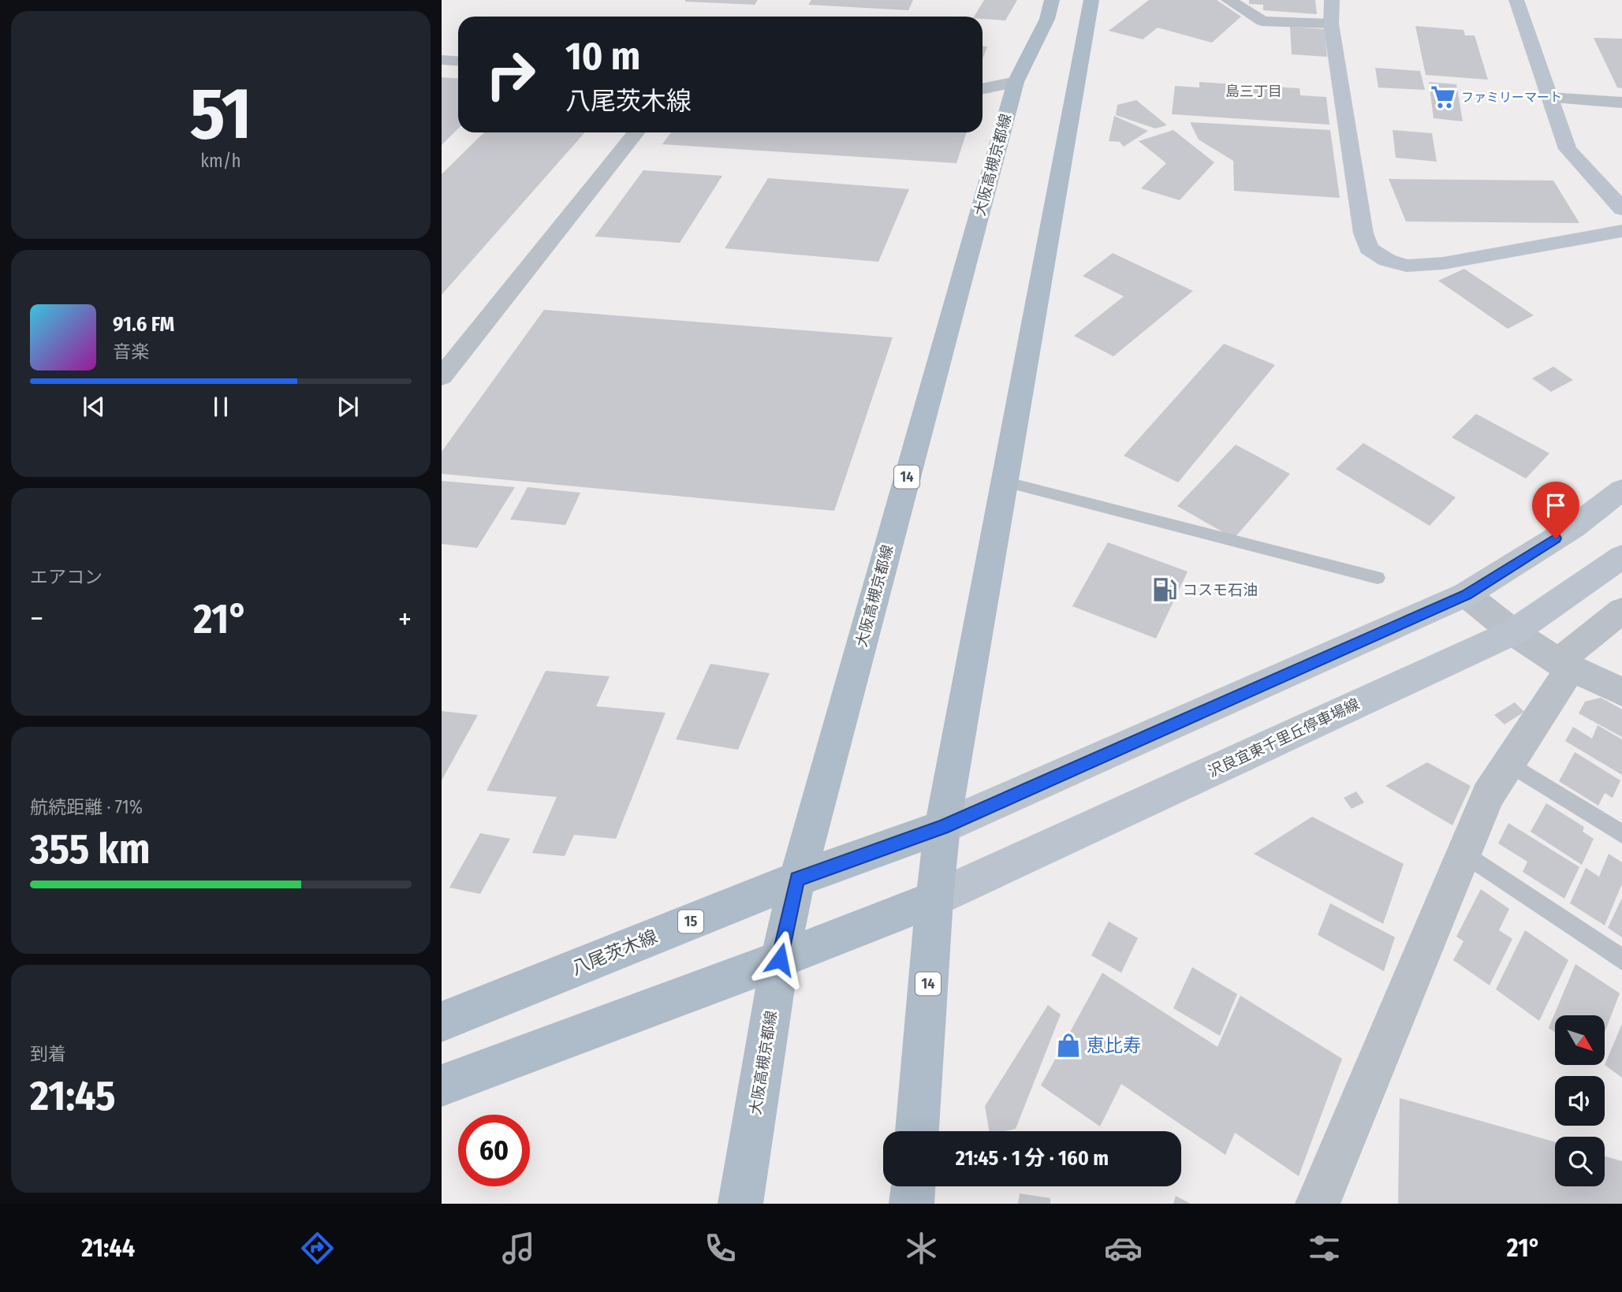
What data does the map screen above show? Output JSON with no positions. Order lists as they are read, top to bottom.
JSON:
{
  "streets": {
    "main road": [
      "大阪高槻京都線",
      "14",
      "15",
      "八尾茨木線"
    ],
    "street": ["沢良宜東千里丘停車場線"]
  },
  "crossings": [
    ["大阪高槻京都線", "八尾茨木線"],
    ["14", "沢良宜東千里丘停車場線"],
    ["14", "八尾茨木線"]
  ],
  "districts": ["島三丁目"],
  "places": {
    "supermarket": ["ファミリーマート"],
    "fuel station": ["コスモ石油"],
    "shop": ["恵比寿"]
  },
  "north": "bottom right",
  "page": {
    "tile": [
      ["51", "km/h"],
      "エアコン",
      ["航続距離 · 71%", "355 km"],
      ["到着", "21:45"]
    ],
    "turn": ["10 m", "八尾茨木線"],
    "song": ["91.6 FM", "音楽"],
    "heat": ["−", "21°", "+"],
    "limit": "60",
    "trip": "21:45 · 1 分 · 160 m",
    "tabs": ["21:44", "21°"]
  }
}
